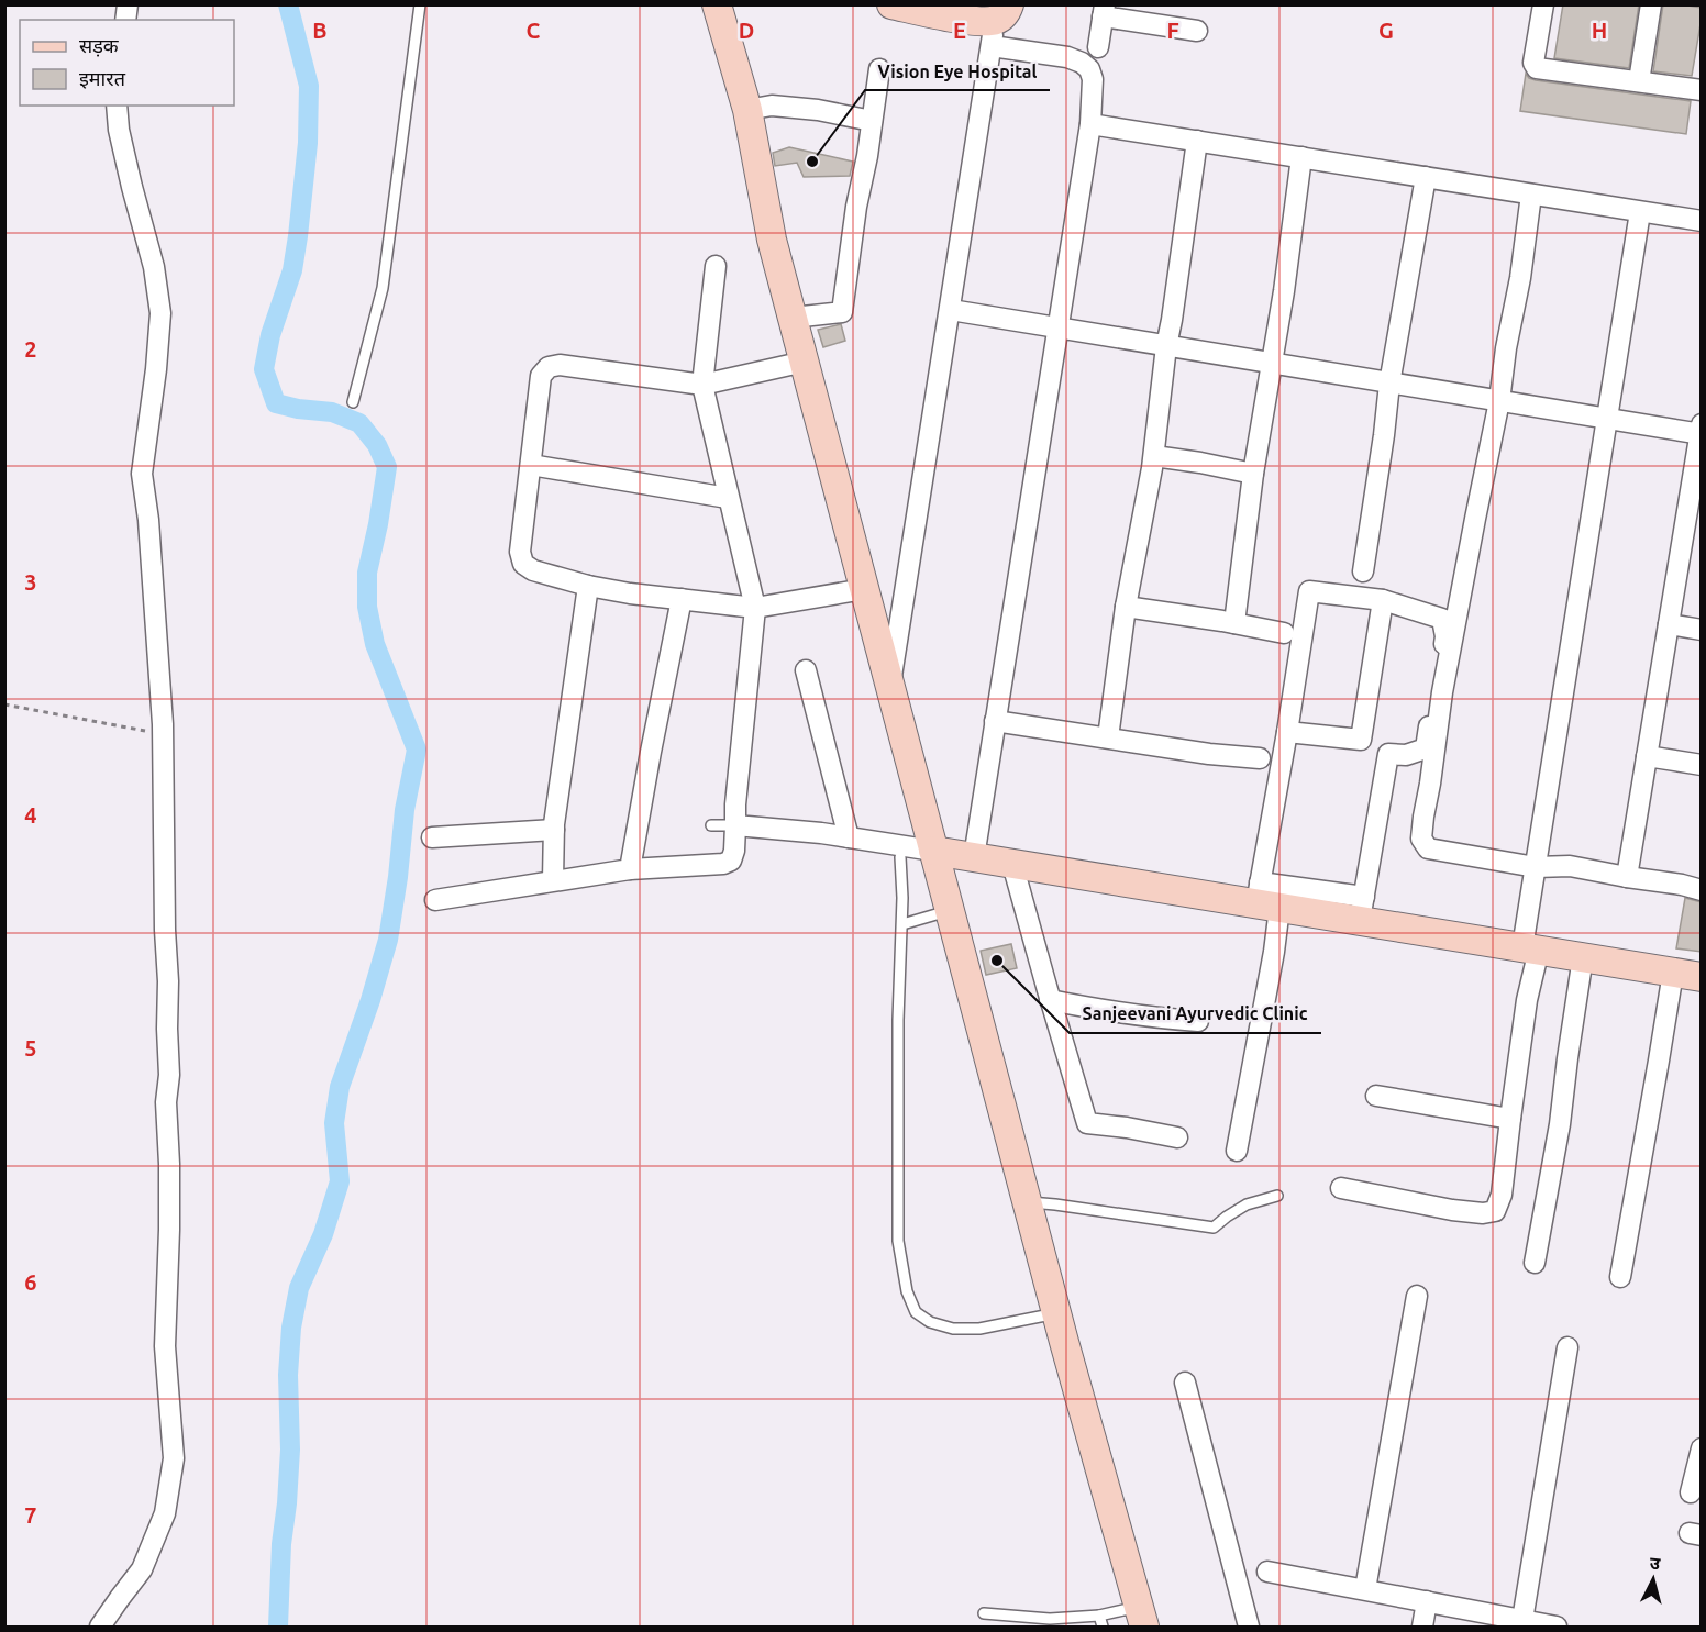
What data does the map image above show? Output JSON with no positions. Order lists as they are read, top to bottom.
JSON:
{
  "places": ["Vision Eye Hospital", "Sanjeevani Ayurvedic Clinic"],
  "legend": ["सड़क", "इमारत"],
  "north": "top",
  "grid": {
    "columns": [
      "B",
      "C",
      "D",
      "E",
      "F",
      "G",
      "H"
    ],
    "rows": [
      "2",
      "3",
      "4",
      "5",
      "6",
      "7"
    ]
  }
}
